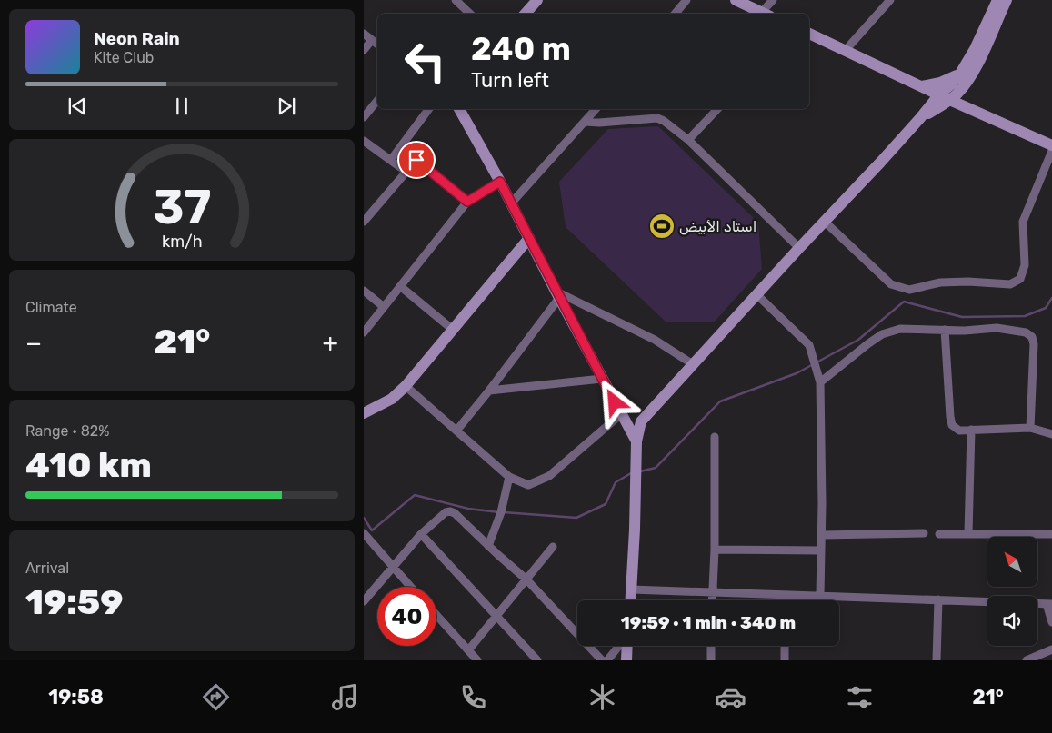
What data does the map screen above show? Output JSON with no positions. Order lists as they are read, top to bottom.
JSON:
{
  "places": {
    "sports": ["استاد الأبيض"]
  },
  "north": "top left",
  "page": {
    "turn": ["240 m", "Turn left"],
    "song": ["Neon Rain", "Kite Club"],
    "tile": [
      "Climate",
      ["Range · 82%", "410 km"],
      ["Arrival", "19:59"]
    ],
    "heat": ["−", "21°", "+"],
    "limit": "40",
    "trip": "19:59 · 1 min · 340 m",
    "tabs": ["19:58", "21°"],
    "gauge": ["37", "km/h"]
  }
}
